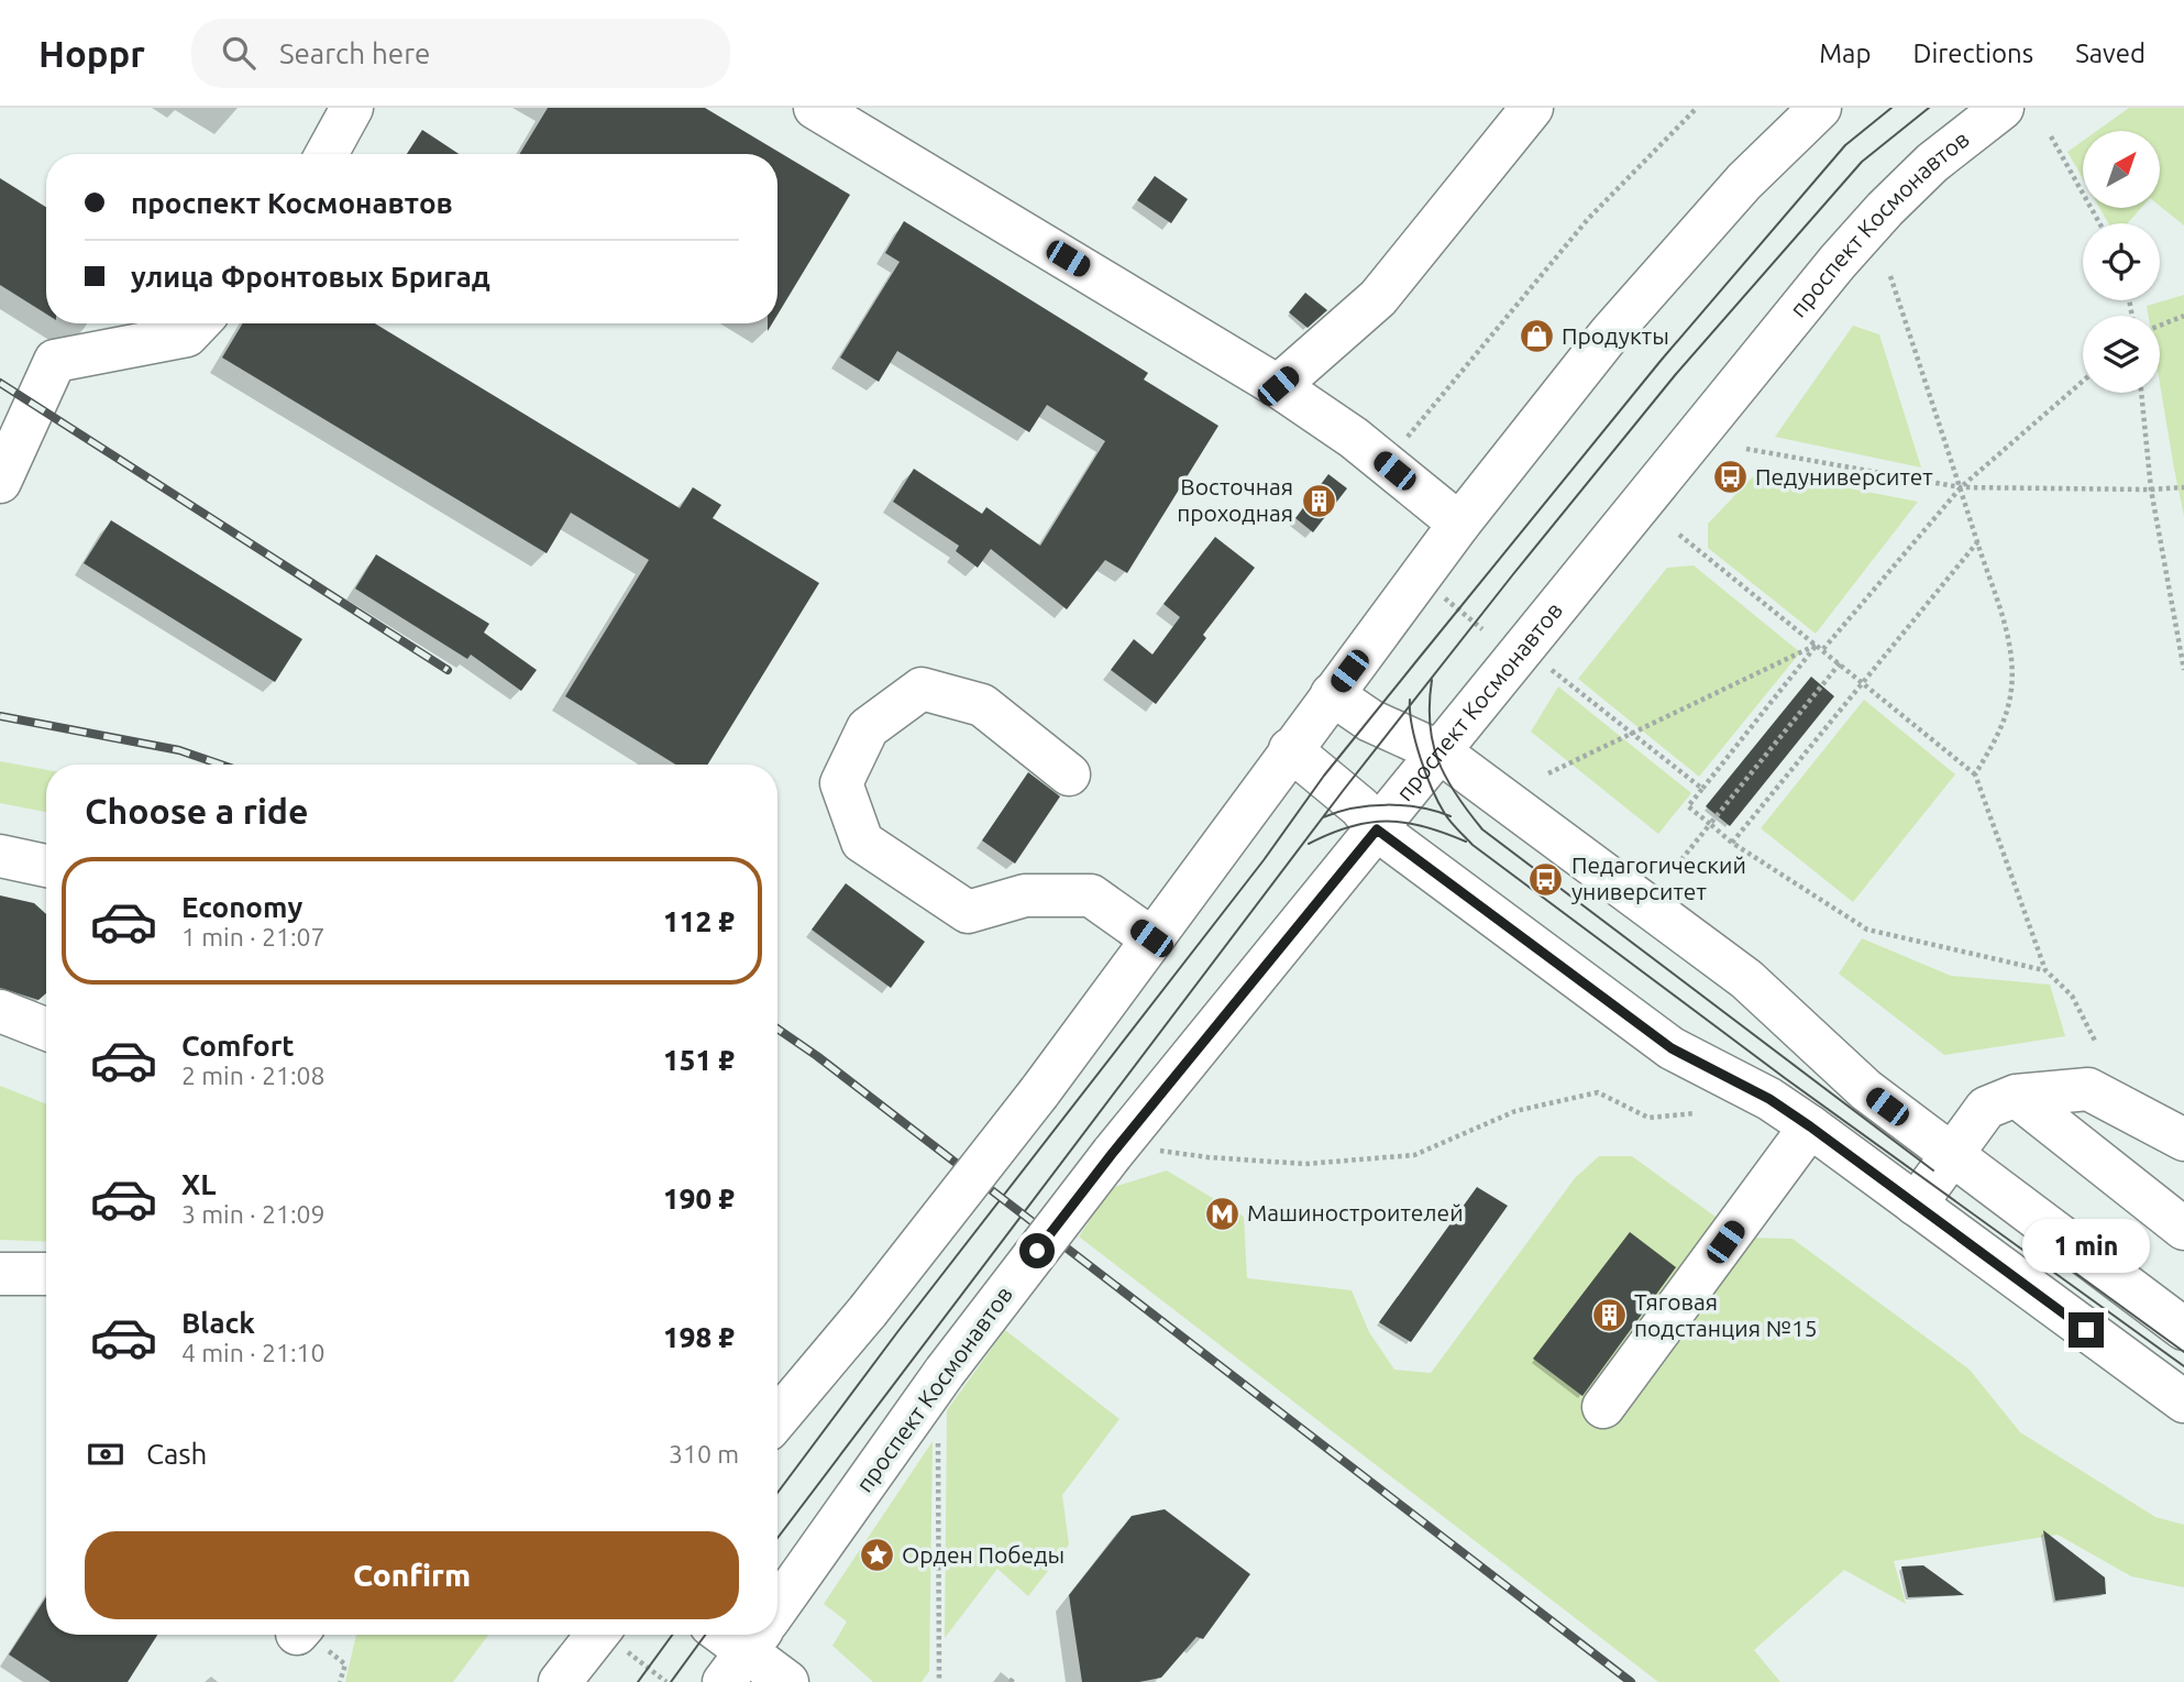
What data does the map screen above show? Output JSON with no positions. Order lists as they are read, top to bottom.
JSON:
{
  "streets": {
    "main road": ["проспект Космонавтов"]
  },
  "places": {
    "shop": ["Продукты"],
    "bus stop": ["Педуниверситет", "Педагогический университет"],
    "building": ["Восточная проходная", "Тяговая подстанция №15"],
    "metro station": ["Машиностроителей"],
    "place": ["Орден Победы"]
  },
  "north": "top right",
  "page": {
    "header": "Hoppr",
    "search": "Search here",
    "nav": ["Map", "Directions", "Saved"],
    "banner": ["проспект Космонавтов", "улица Фронтовых Бригад"],
    "heading": "Choose a ride",
    "list": [
      {
        "name": "Economy",
        "note": "1 min · 21:07",
        "value": "112 ₽"
      },
      {
        "name": "Comfort",
        "note": "2 min · 21:08",
        "value": "151 ₽"
      },
      {
        "name": "XL",
        "note": "3 min · 21:09",
        "value": "190 ₽"
      },
      {
        "name": "Black",
        "note": "4 min · 21:10",
        "value": "198 ₽"
      }
    ],
    "bubble": "1 min",
    "pay": ["Cash", "310 m"],
    "buttons": "Confirm"
  }
}
